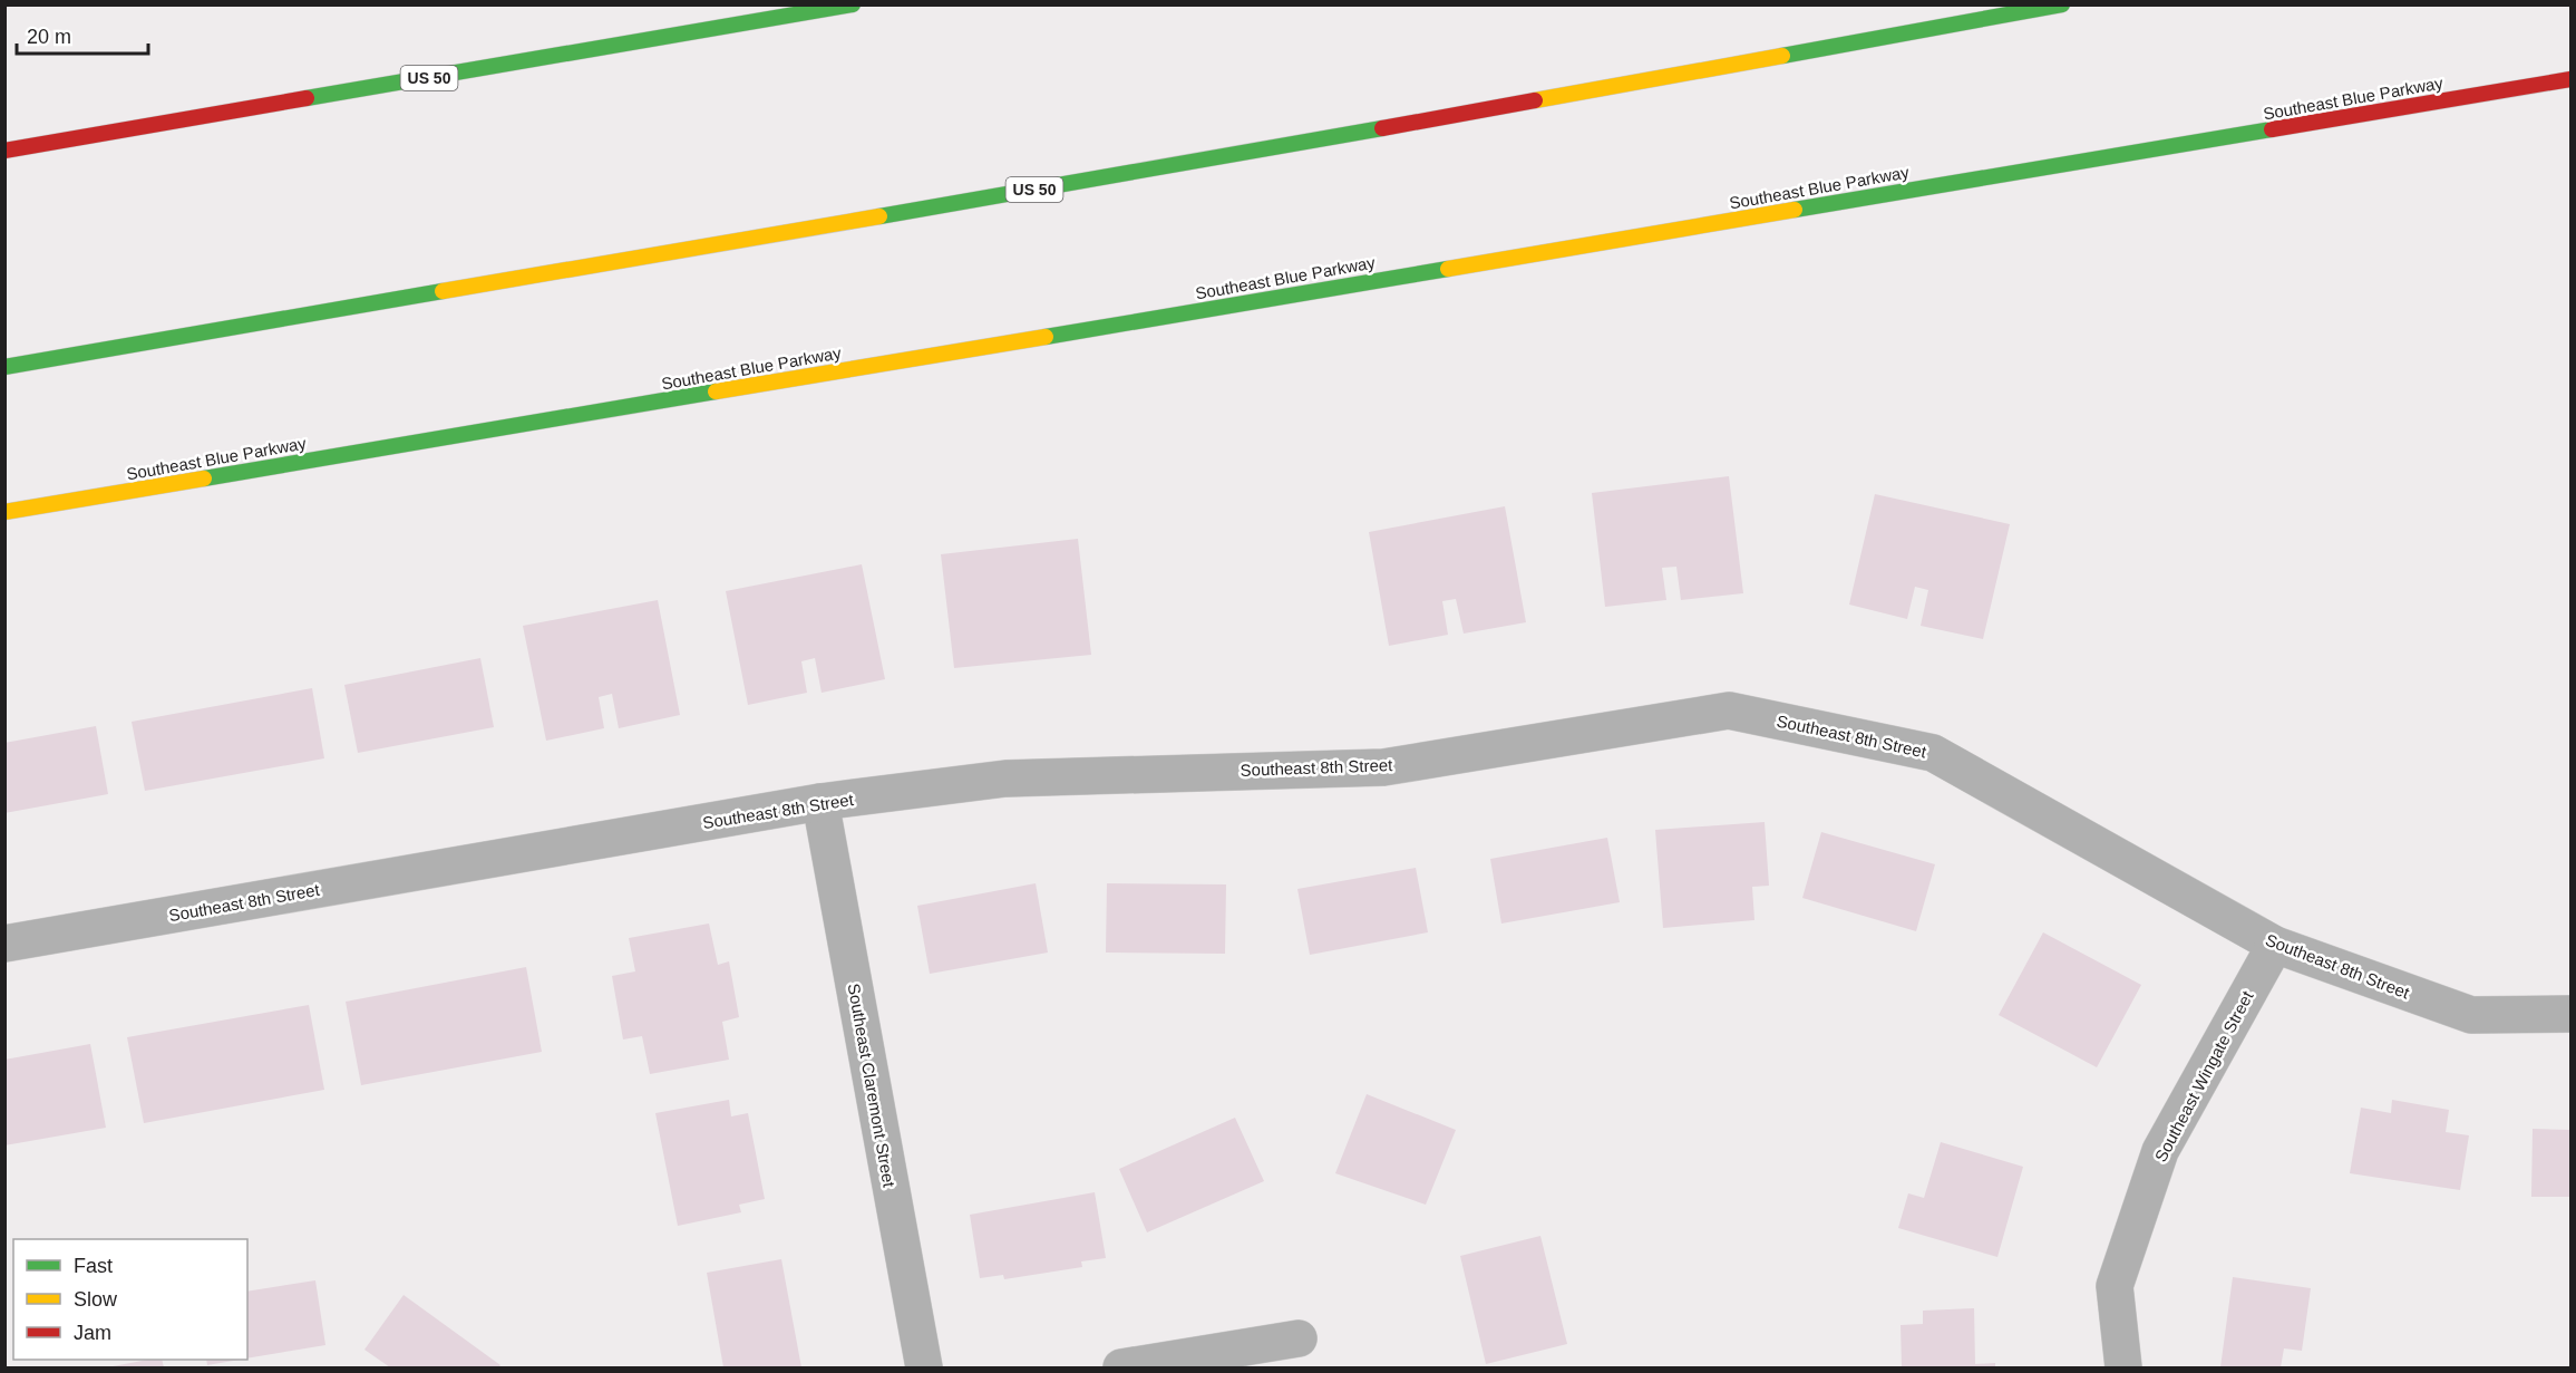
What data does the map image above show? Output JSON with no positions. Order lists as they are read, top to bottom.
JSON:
{
  "streets": {
    "main road": ["US 50", "Southeast Blue Parkway"],
    "street": ["Southeast 8th Street", "Southeast Wingate Street", "Southeast Claremont Street"]
  },
  "crossings": [
    ["Southeast 8th Street", "Southeast Wingate Street"],
    ["Southeast 8th Street", "Southeast Claremont Street"]
  ],
  "legend": ["Fast", "Slow", "Jam"],
  "scale_bar": "20 m"
}
